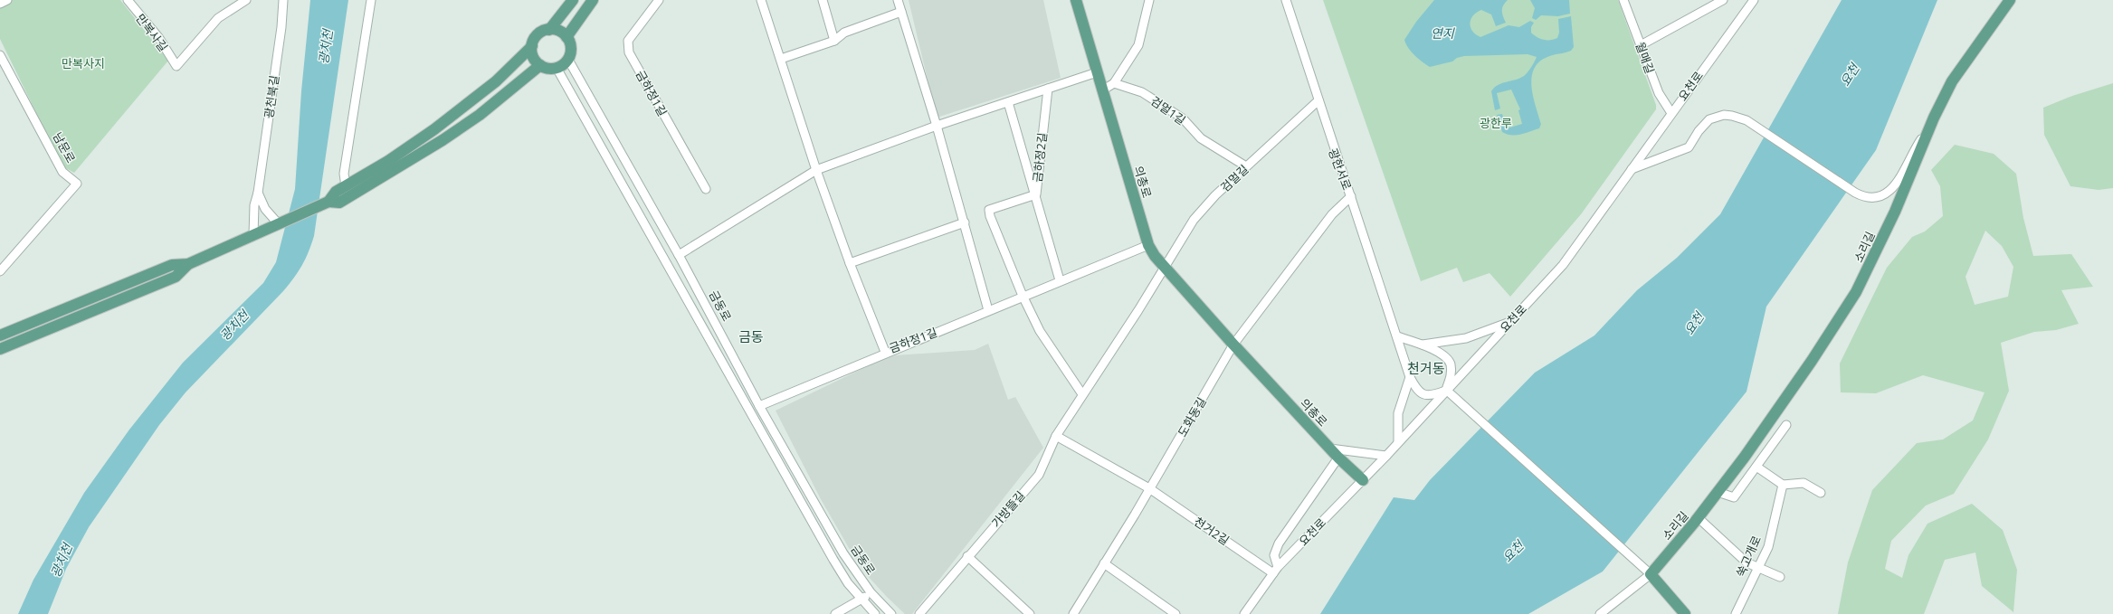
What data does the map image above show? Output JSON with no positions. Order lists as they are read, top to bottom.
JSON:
{
  "streets": {
    "main road": ["의총로", "소리길"],
    "street": [
      "만복사길",
      "월매길",
      "요천로",
      "금하정1길",
      "광천북길",
      "검멀1길",
      "남문로",
      "금하정2길",
      "광한서로",
      "검멀길",
      "금동로",
      "도화동길",
      "가방뜰길",
      "천거2길",
      "쑥고개로"
    ]
  },
  "crossings": [
    ["월매길", "요천로"],
    ["요천로", "광한서로"],
    ["요천로", "의총로"],
    ["요천로", "천거2길"],
    ["검멀1길", "검멀길"],
    ["광한서로", "검멀길"],
    ["검멀길", "의총로"],
    ["검멀길", "가방뜰길"],
    ["의총로", "도화동길"],
    ["의총로", "가방뜰길"],
    ["도화동길", "천거2길"]
  ],
  "districts": ["금동", "천거동"],
  "water": ["연지", "광치천", "요천"],
  "parks": ["만복사지", "광한루"]
}
